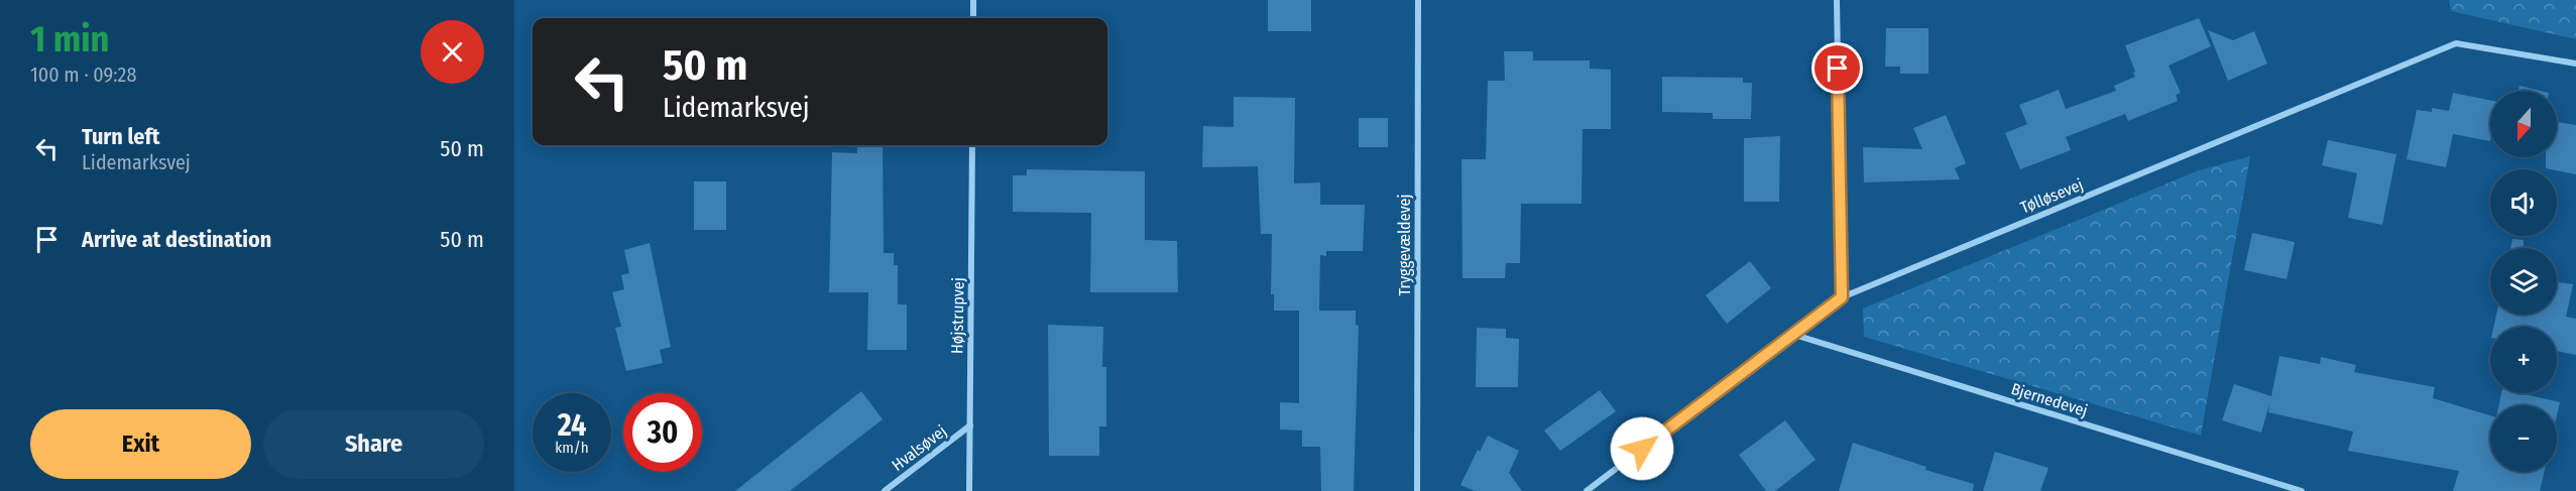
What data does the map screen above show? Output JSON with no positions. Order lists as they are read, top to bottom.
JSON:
{
  "streets": {
    "street": [
      "Tølløsevej",
      "Tryggevældevej",
      "Højstrupvej",
      "Bjernedevej",
      "Hvalsøvej"
    ]
  },
  "crossings": [
    ["Tølløsevej", "Bjernedevej"],
    ["Højstrupvej", "Hvalsøvej"]
  ],
  "north": "bottom",
  "page": {
    "heading": ["1 min", "100 m · 09:28"],
    "turn": ["50 m", "Lidemarksvej"],
    "map_buttons": ["+", "−"],
    "list": [
      {
        "name": "Turn left",
        "note": "Lidemarksvej",
        "value": "50 m"
      },
      {
        "name": "Arrive at destination",
        "value": "50 m"
      }
    ],
    "speed": "24 km/h",
    "limit": "30",
    "buttons": ["Exit", "Share"]
  }
}
